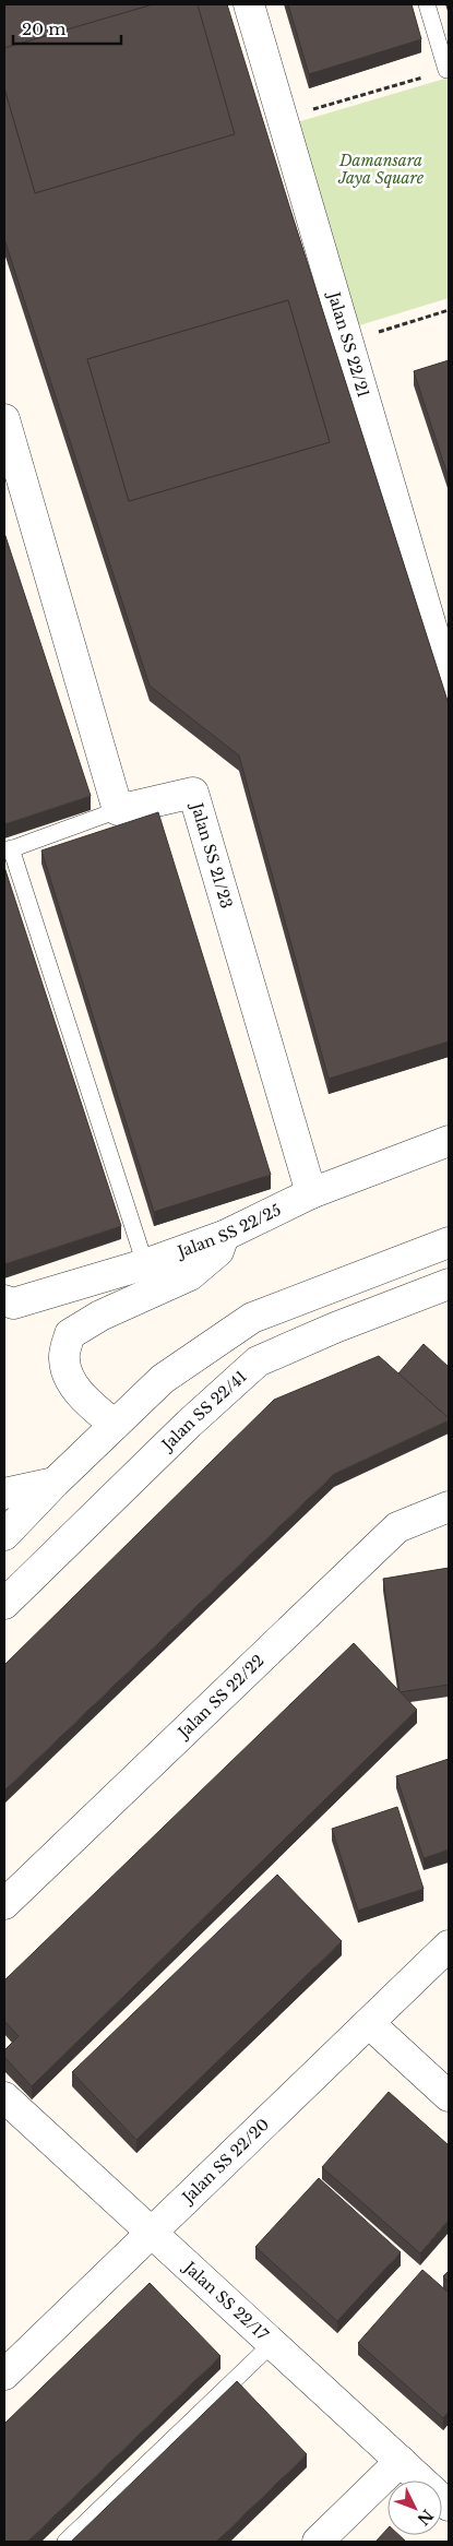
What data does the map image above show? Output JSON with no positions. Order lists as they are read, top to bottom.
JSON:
{
  "streets": {
    "street": [
      "Jalan SS 22/21",
      "Jalan SS 21/23",
      "Jalan SS 22/25",
      "Jalan SS 22/41",
      "Jalan SS 22/22",
      "Jalan SS 22/20",
      "Jalan SS 22/17"
    ]
  },
  "crossings": [
    ["Jalan SS 21/23", "Jalan SS 22/25"],
    ["Jalan SS 22/20", "Jalan SS 22/17"]
  ],
  "parks": ["Damansara Jaya Square"],
  "scale_bar": "20 m",
  "north": "bottom right"
}
